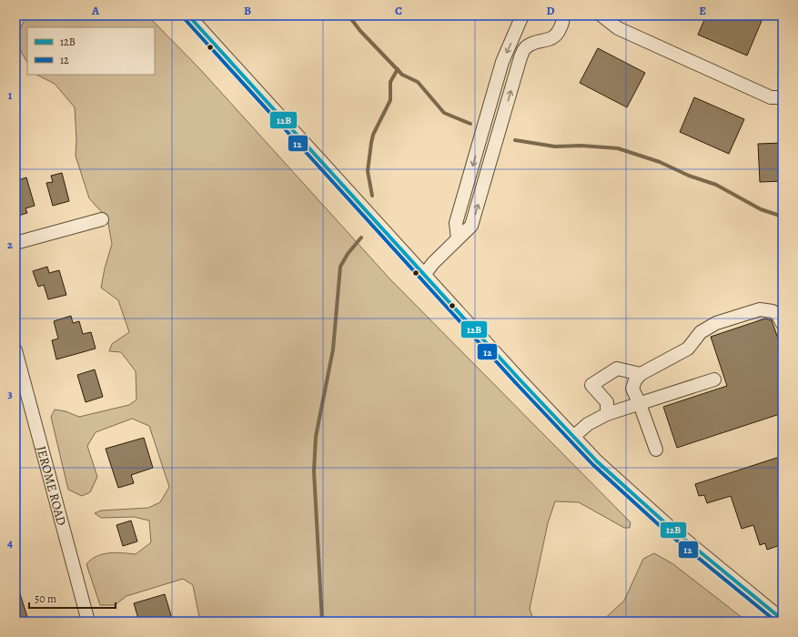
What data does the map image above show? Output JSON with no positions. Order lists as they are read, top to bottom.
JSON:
{
  "streets": {
    "street": ["JEROME ROAD"]
  },
  "lines": ["transit line 12B", "transit line 12"],
  "legend": ["12B", "12"],
  "scale_bar": "50 m",
  "grid": {
    "columns": [
      "A",
      "B",
      "C",
      "D",
      "E"
    ],
    "rows": [
      "1",
      "2",
      "3",
      "4"
    ]
  }
}
